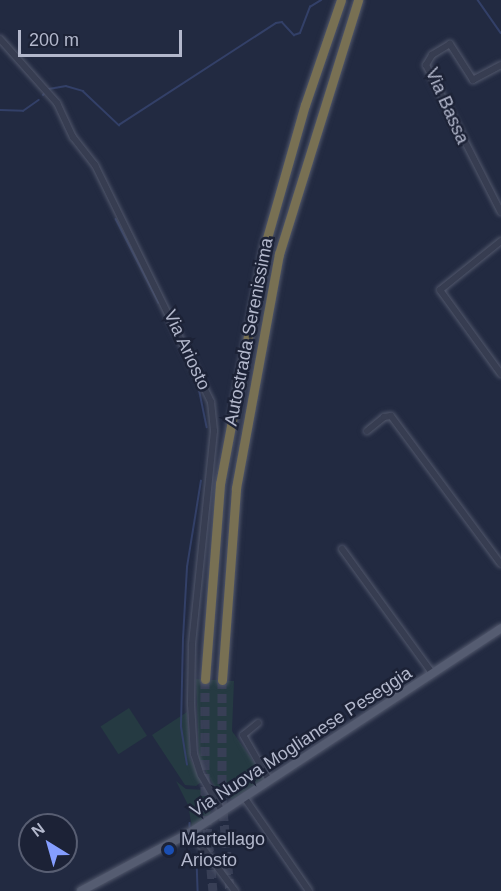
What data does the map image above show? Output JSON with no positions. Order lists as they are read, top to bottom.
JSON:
{
  "streets": {
    "highway": ["Autostrada Serenissima"],
    "main road": ["Via Nuova Moglianese Peseggia"],
    "street": ["Via Bassa", "Via Ariosto"]
  },
  "crossings": [
    ["Via Ariosto", "Via Nuova Moglianese Peseggia"]
  ],
  "places": ["Martellago Ariosto"],
  "scale_bar": "200 m",
  "north": "top left"
}
